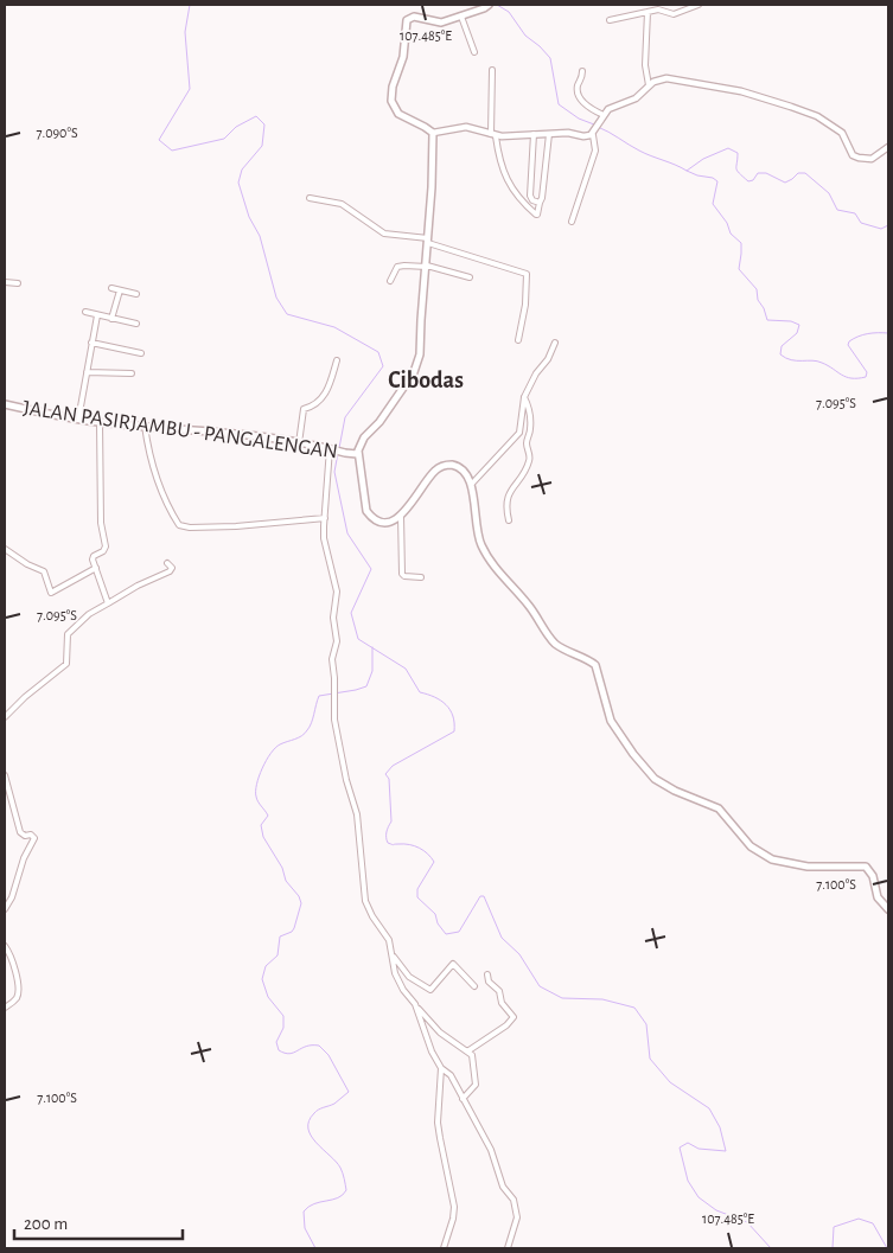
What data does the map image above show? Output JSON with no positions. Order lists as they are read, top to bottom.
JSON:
{
  "streets": {
    "main road": ["JALAN PASIRJAMBU - PANGALENGAN"]
  },
  "districts": ["Cibodas"],
  "scale_bar": "200 m",
  "coordinates": [
    "107.485°E",
    "7.090°S",
    "7.095°S",
    "7.100°S"
  ]
}
